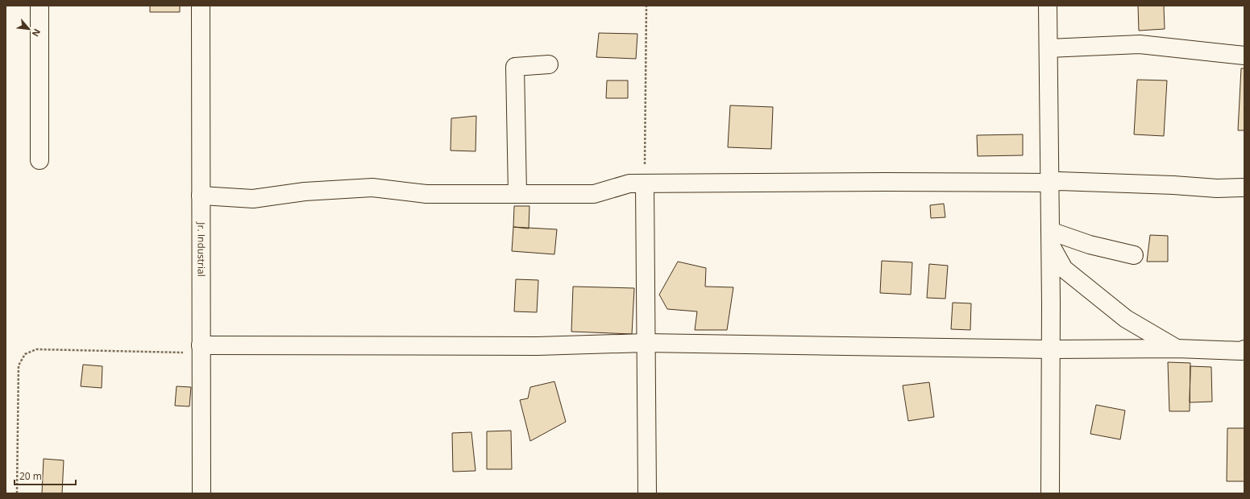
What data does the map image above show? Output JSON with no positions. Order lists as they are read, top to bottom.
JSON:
{
  "streets": {
    "street": ["Jr. Industrial"]
  },
  "scale_bar": "20 m",
  "north": "bottom right"
}
